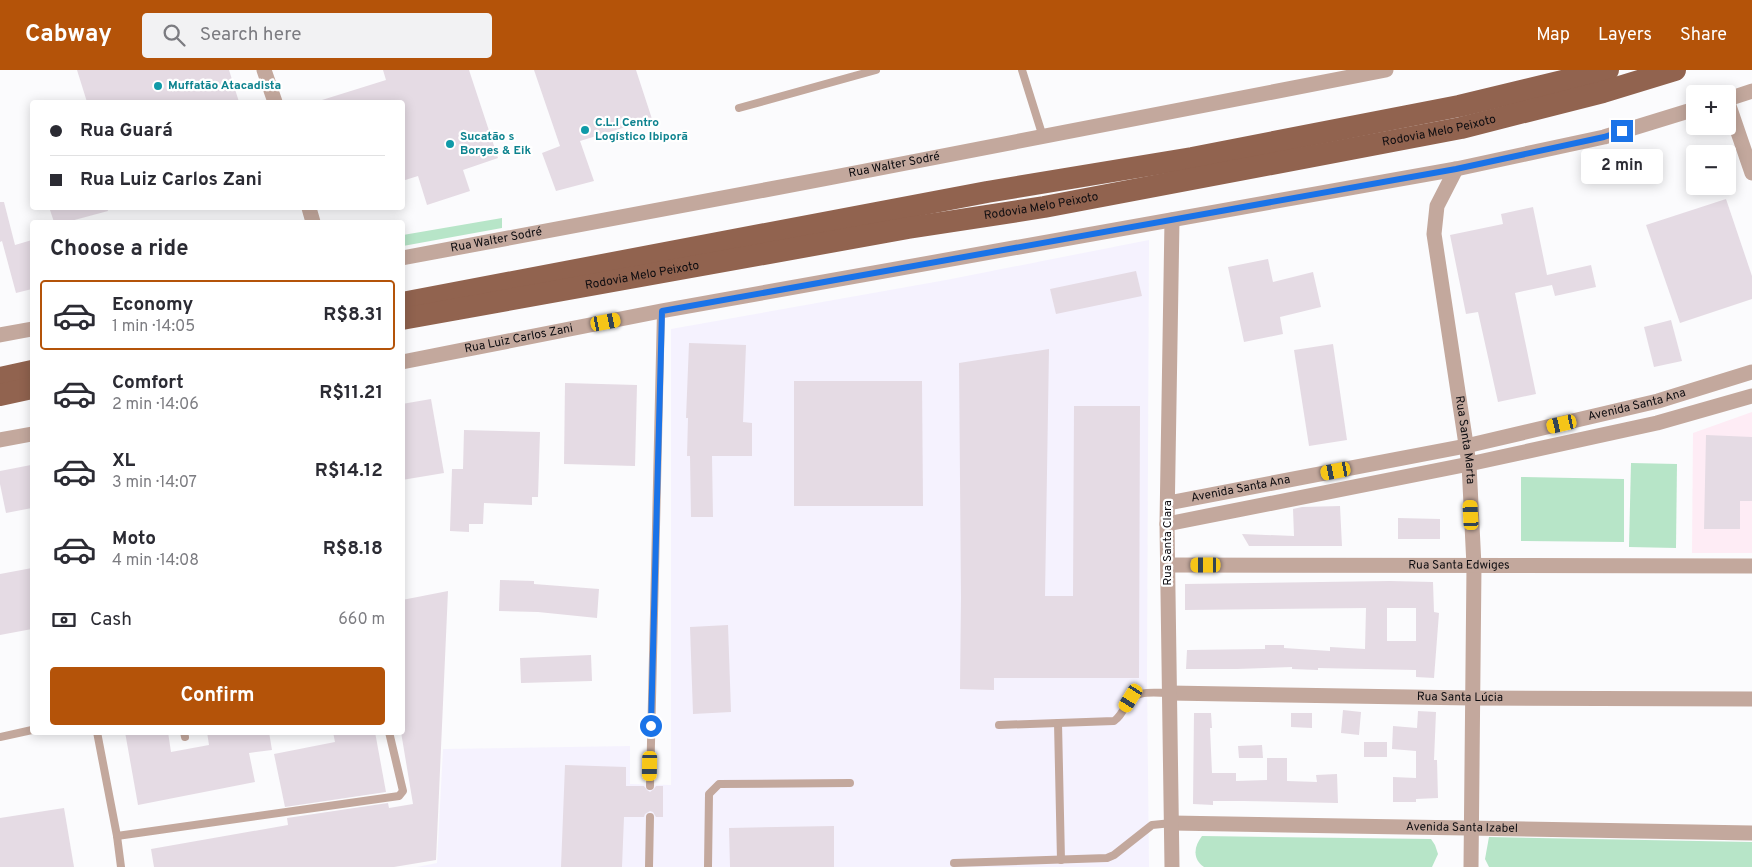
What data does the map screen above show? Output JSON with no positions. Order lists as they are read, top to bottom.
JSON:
{
  "streets": {
    "main road": ["Rodovia Melo Peixoto"],
    "street": [
      "Rua Walter Sodré",
      "Rua Luiz Carlos Zani",
      "Avenida Santa Ana",
      "Rua Santa Marta",
      "Rua Santa Clara",
      "Rua Santa Edwiges",
      "Rua Santa Lúcia",
      "Avenida Santa Izabel"
    ]
  },
  "crossings": [
    ["Rua Luiz Carlos Zani", "Rua Santa Marta"],
    ["Rua Luiz Carlos Zani", "Rua Santa Clara"],
    ["Avenida Santa Ana", "Rua Santa Marta"],
    ["Avenida Santa Ana", "Rua Santa Clara"],
    ["Rua Santa Marta", "Rua Santa Edwiges"],
    ["Rua Santa Marta", "Rua Santa Lúcia"],
    ["Rua Santa Marta", "Avenida Santa Izabel"],
    ["Rua Santa Clara", "Rua Santa Edwiges"],
    ["Rua Santa Clara", "Rua Santa Lúcia"],
    ["Rua Santa Clara", "Avenida Santa Izabel"]
  ],
  "places": ["Muffatão Atacadista", "C.L.I Centro Logístico Ibiporã", "Sucatão s Borges & Eik"],
  "page": {
    "header": "Cabway",
    "search": "Search here",
    "nav": ["Map", "Layers", "Share"],
    "map_buttons": ["+", "−"],
    "banner": ["Rua Guará", "Rua Luiz Carlos Zani"],
    "bubble": "2 min",
    "heading": "Choose a ride",
    "list": [
      {
        "name": "Economy",
        "note": "1 min · 14:05",
        "value": "R$8.31"
      },
      {
        "name": "Comfort",
        "note": "2 min · 14:06",
        "value": "R$11.21"
      },
      {
        "name": "XL",
        "note": "3 min · 14:07",
        "value": "R$14.12"
      },
      {
        "name": "Moto",
        "note": "4 min · 14:08",
        "value": "R$8.18"
      }
    ],
    "pay": ["Cash", "660 m"],
    "buttons": "Confirm"
  }
}
